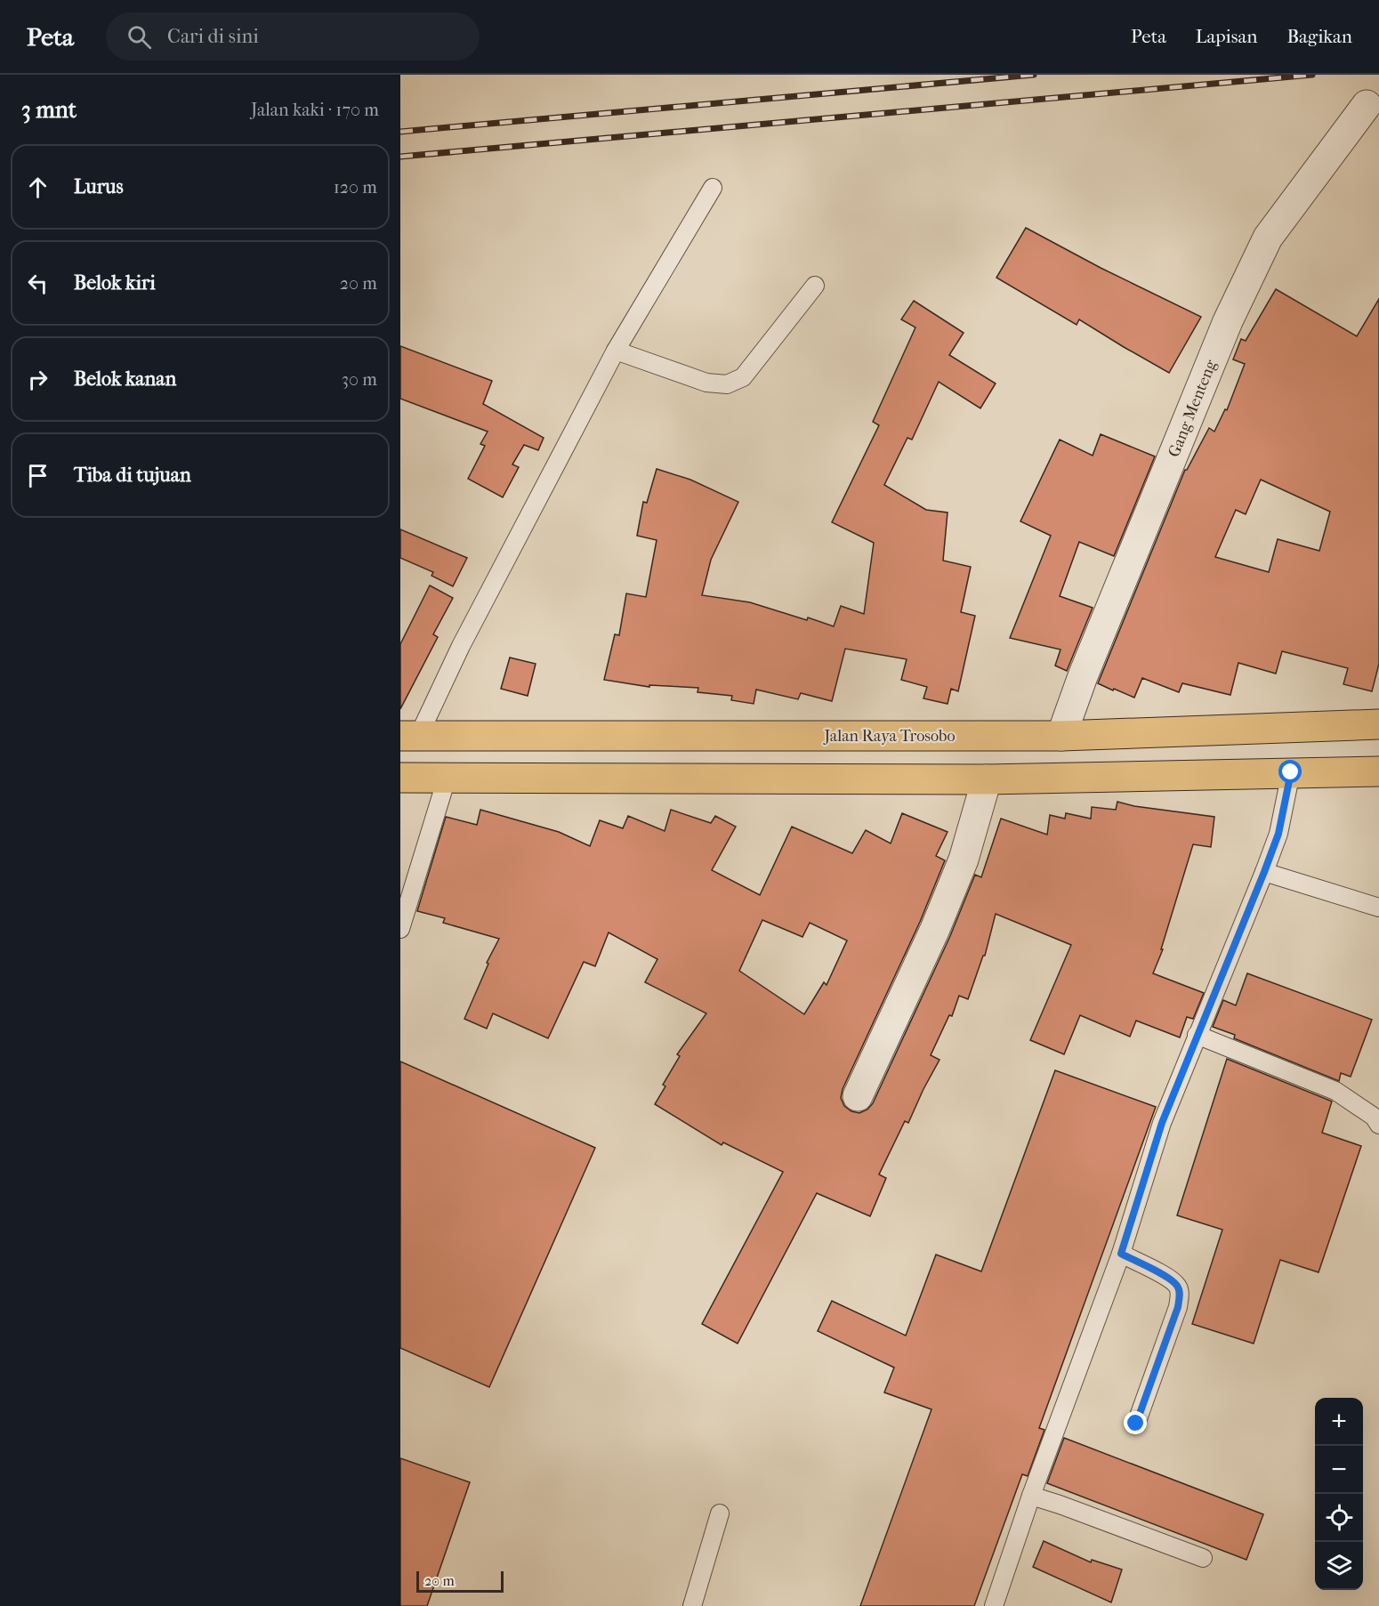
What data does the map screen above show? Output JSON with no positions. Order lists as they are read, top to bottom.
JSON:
{
  "streets": {
    "highway": ["Jalan Raya Trosobo"],
    "street": ["Gang Menteng"]
  },
  "crossings": [
    ["Gang Menteng", "Jalan Raya Trosobo"]
  ],
  "scale_bar": "20 m",
  "page": {
    "header": "Peta",
    "search": "Cari di sini",
    "nav": ["Peta", "Lapisan", "Bagikan"],
    "heading": ["3 mnt", "Jalan kaki · 170 m"],
    "list": [
      ["Lurus", "120 m"],
      ["Belok kiri", "20 m"],
      ["Belok kanan", "30 m"],
      "Tiba di tujuan"
    ],
    "map_buttons": ["+", "−"],
    "scale": "20 m"
  }
}
